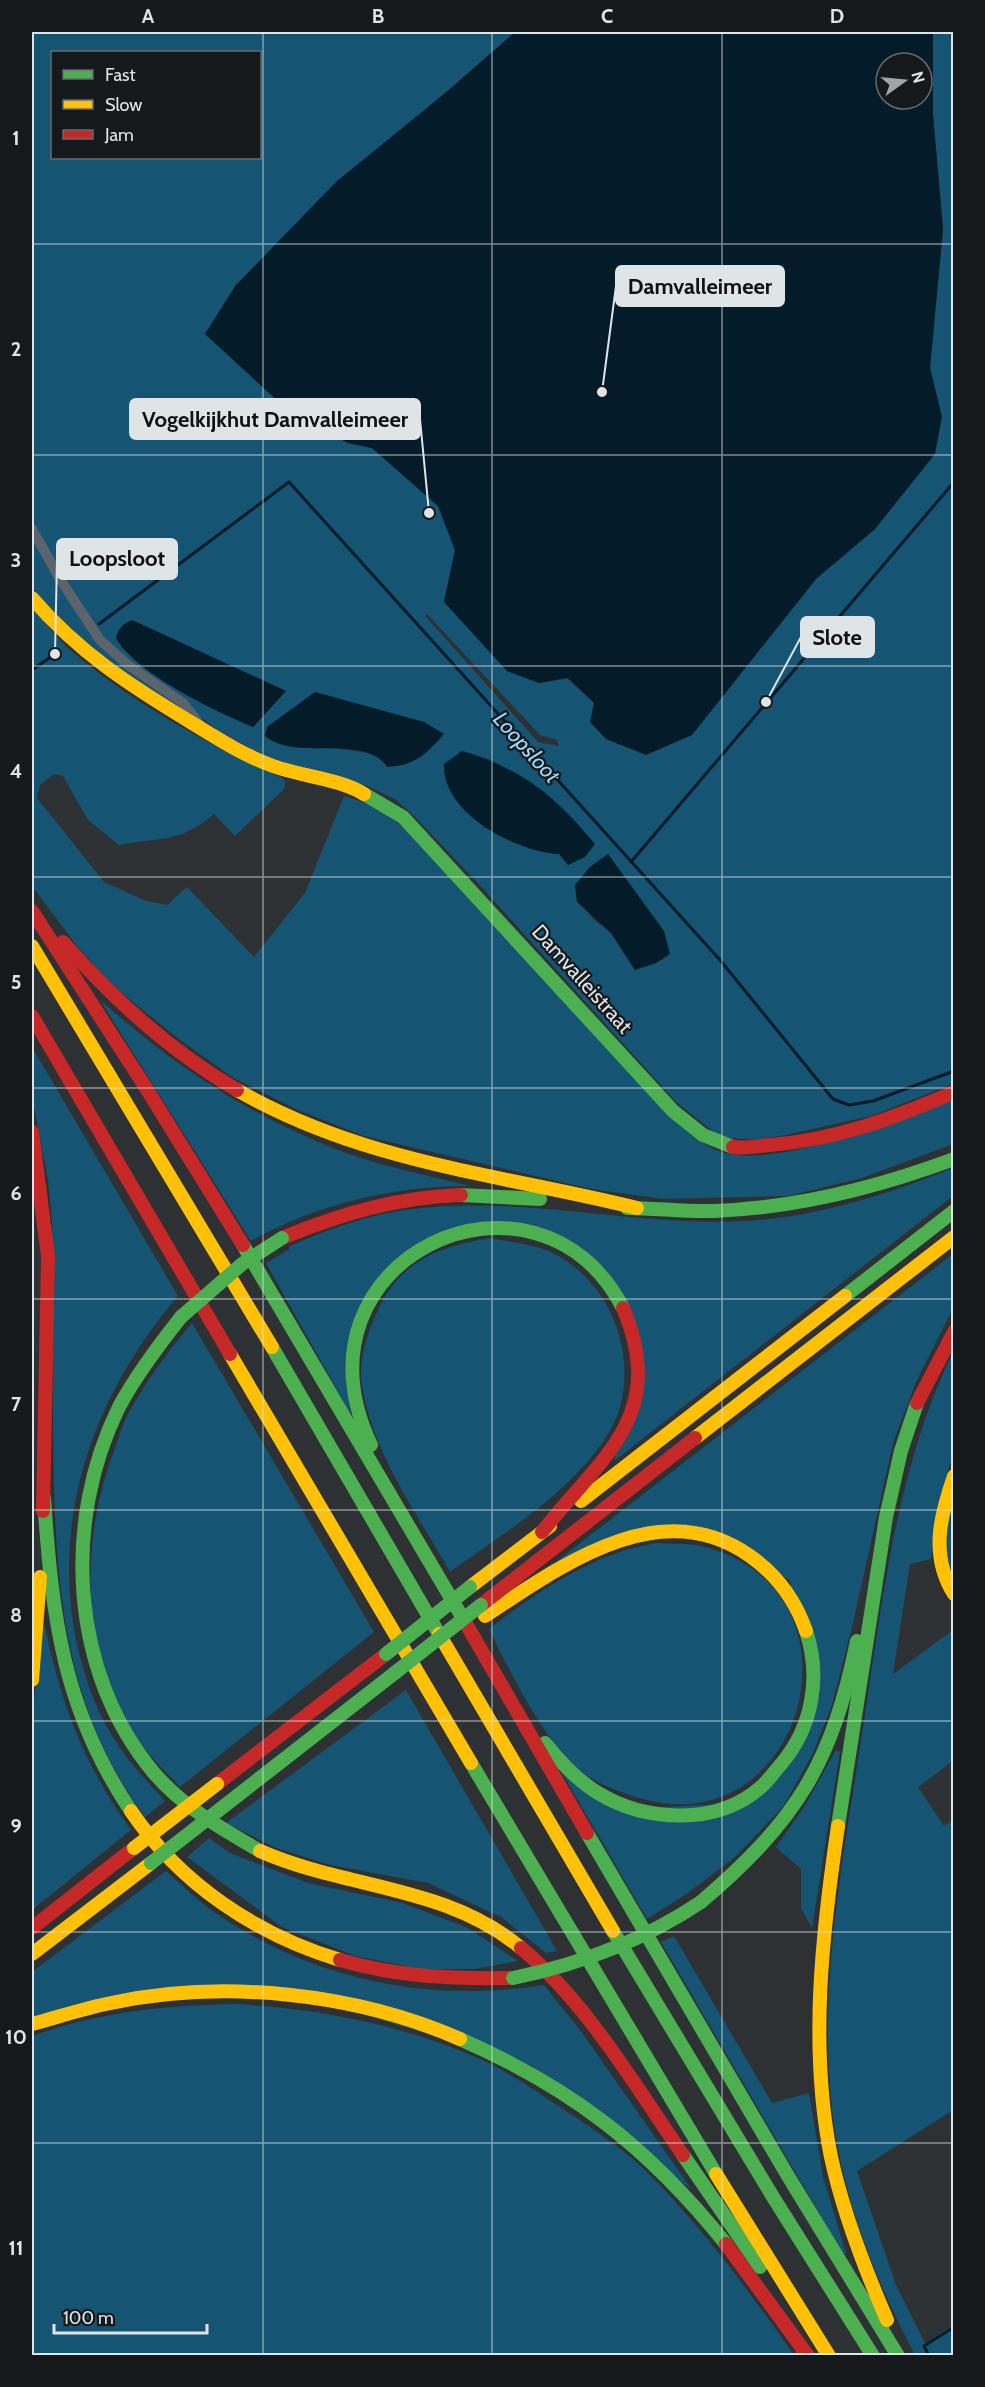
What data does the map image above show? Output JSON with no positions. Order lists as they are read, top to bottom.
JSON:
{
  "streets": {
    "main road": ["Damvalleistraat"]
  },
  "water": ["Loopsloot"],
  "places": [
    "Damvalleimeer",
    "Vogelkijkhut Damvalleimeer",
    "Loopsloot",
    "Slote"
  ],
  "legend": ["Fast", "Slow", "Jam"],
  "scale_bar": "100 m",
  "north": "right",
  "grid": {
    "columns": [
      "A",
      "B",
      "C",
      "D"
    ],
    "rows": [
      "1",
      "2",
      "3",
      "4",
      "5",
      "6",
      "7",
      "8",
      "9",
      "10",
      "11"
    ]
  }
}
